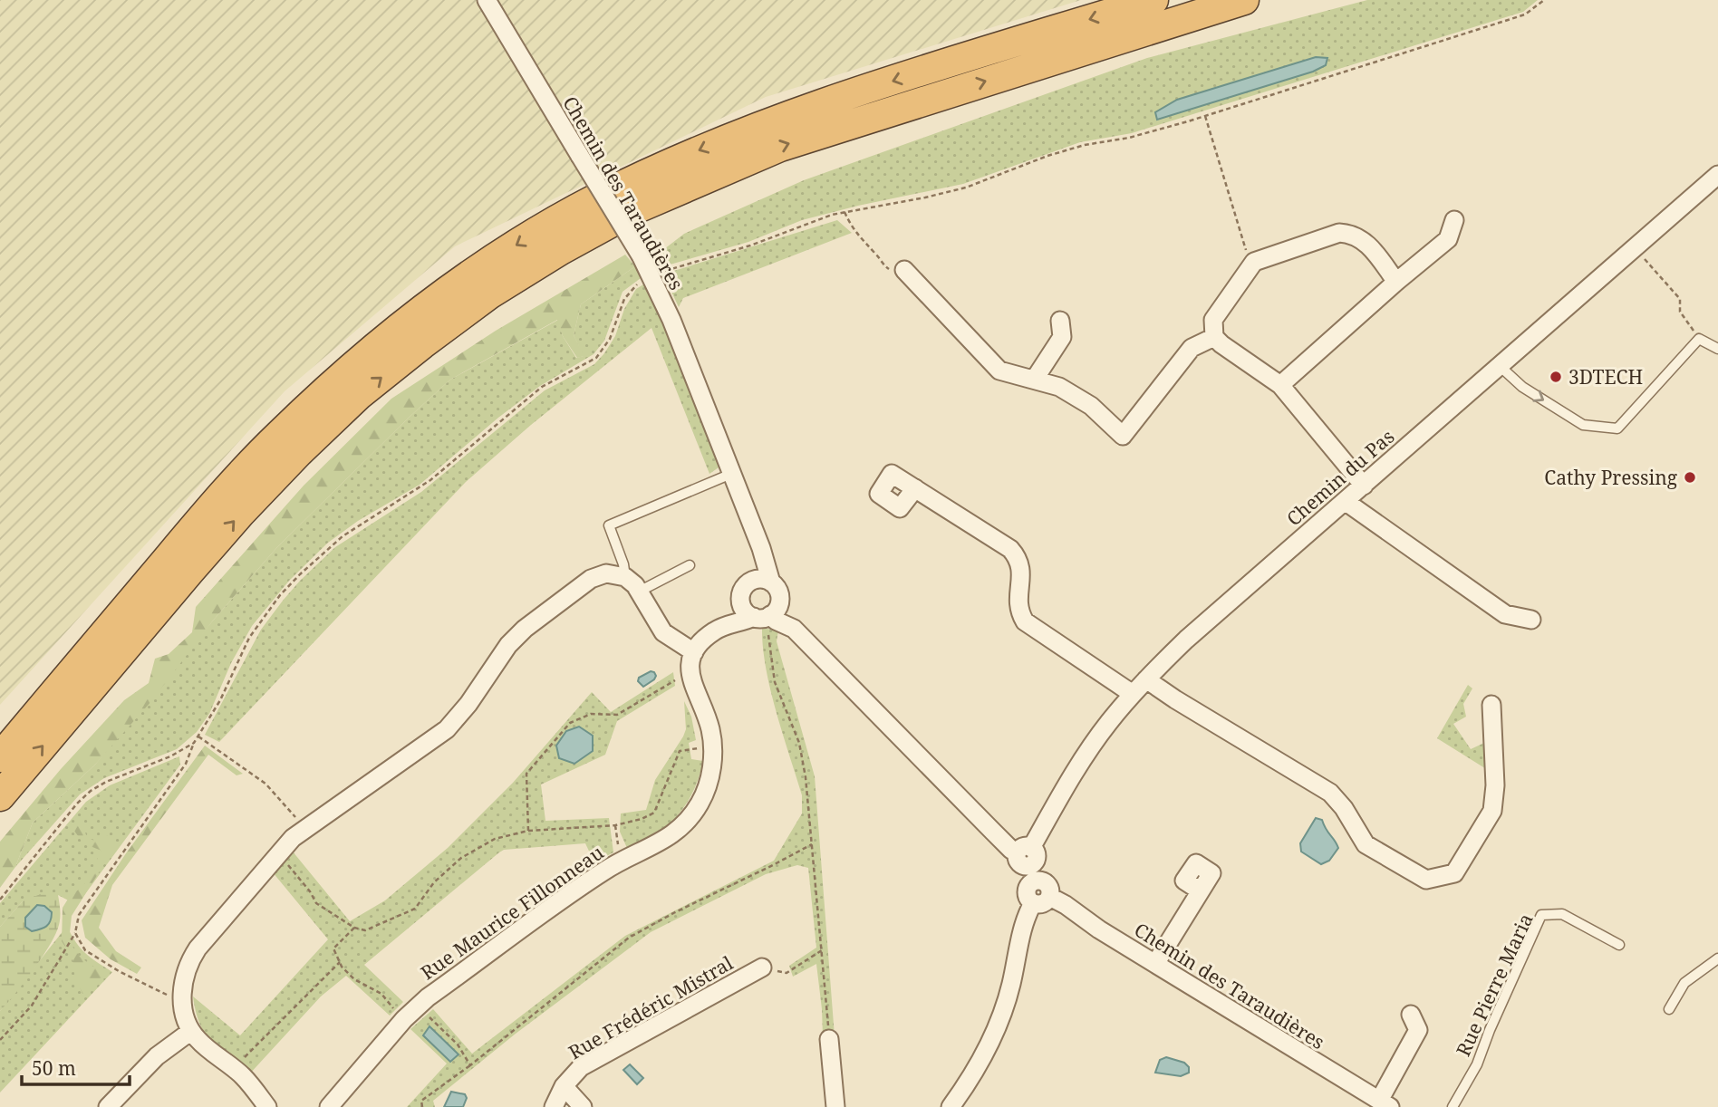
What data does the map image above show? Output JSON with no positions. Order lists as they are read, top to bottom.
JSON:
{
  "streets": {
    "street": [
      "Chemin des Taraudières",
      "Chemin du Pas",
      "Rue Maurice Fillonneau",
      "Rue Frédéric Mistral"
    ],
    "lane": ["Rue Pierre Maria"]
  },
  "crossings": [
    ["Chemin des Taraudières", "Chemin du Pas"]
  ],
  "places": ["3DTECH", "Cathy Pressing"],
  "scale_bar": "50 m"
}
